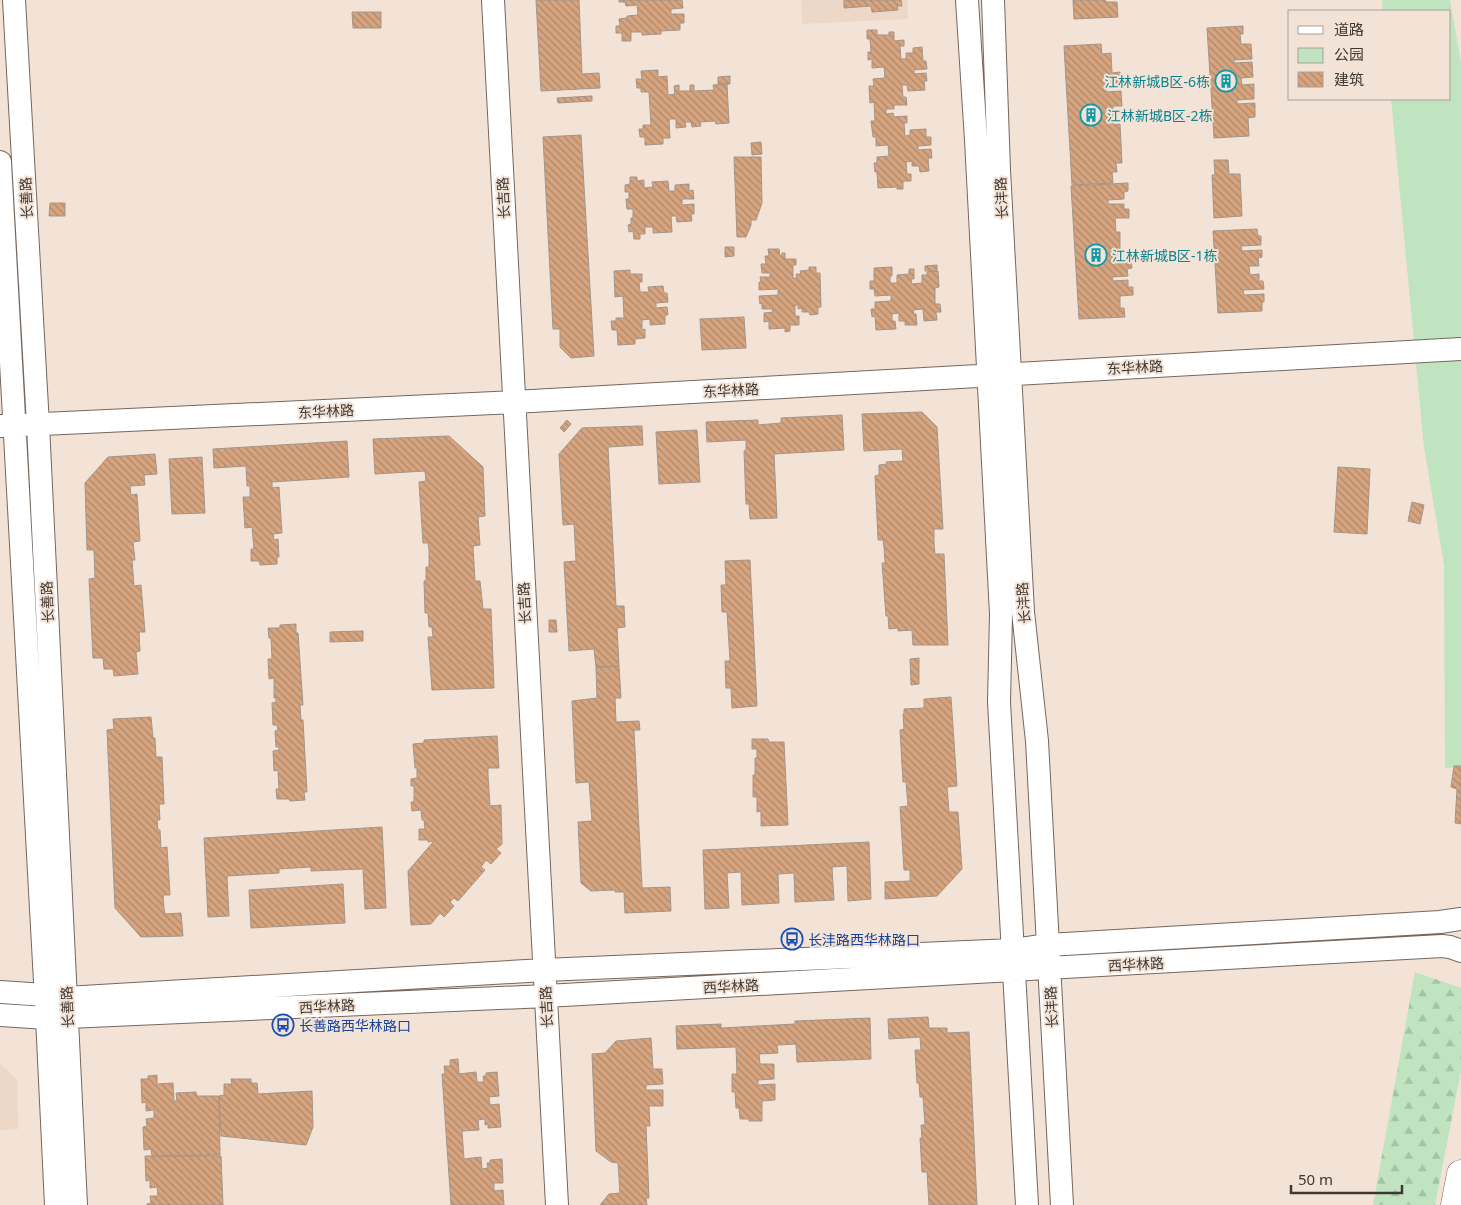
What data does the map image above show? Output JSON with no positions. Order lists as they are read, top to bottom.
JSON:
{
  "streets": {
    "street": [
      "长善路",
      "长吉路",
      "长沣路",
      "东华林路",
      "西华林路"
    ]
  },
  "crossings": [
    ["长善路", "东华林路"],
    ["长善路", "西华林路"],
    ["长吉路", "东华林路"],
    ["长吉路", "西华林路"],
    ["长沣路", "东华林路"],
    ["长沣路", "西华林路"]
  ],
  "places": {
    "building": ["江林新城B区-6栋", "江林新城B区-2栋", "江林新城B区-1栋"],
    "bus stop": ["长沣路西华林路口", "长善路西华林路口"]
  },
  "legend": ["道路", "公园", "建筑"],
  "scale_bar": "50 m"
}
